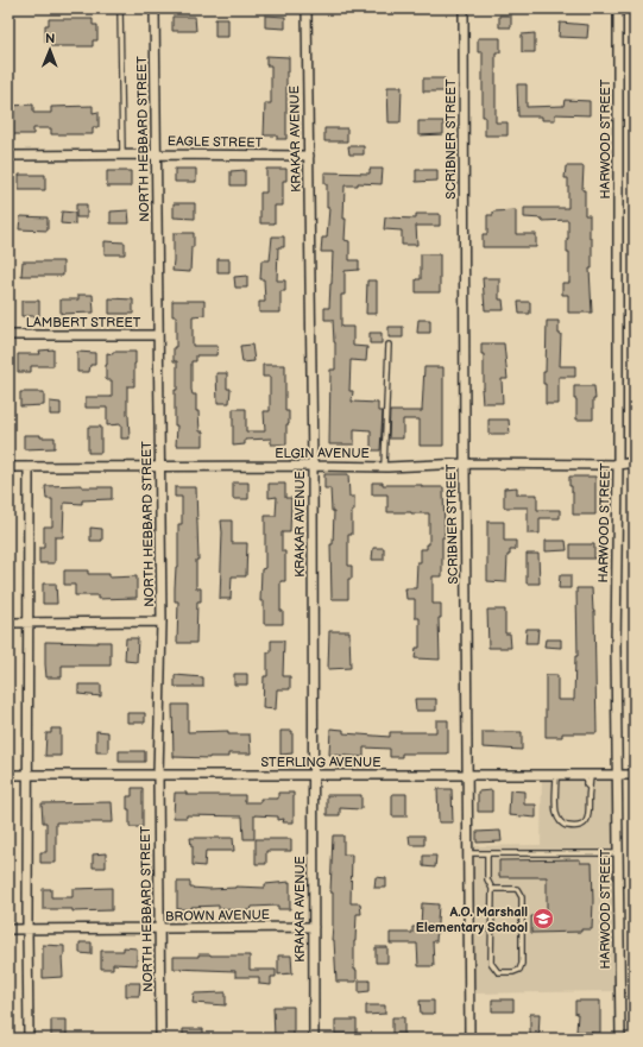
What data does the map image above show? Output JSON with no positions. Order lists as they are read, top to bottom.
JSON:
{
  "streets": {
    "street": [
      "NORTH HEBBARD STREET",
      "KRAKAR AVENUE",
      "SCRIBNER STREET",
      "HARWOOD STREET",
      "EAGLE STREET",
      "LAMBERT STREET",
      "ELGIN AVENUE",
      "STERLING AVENUE",
      "BROWN AVENUE"
    ]
  },
  "crossings": [
    ["NORTH HEBBARD STREET", "EAGLE STREET"],
    ["NORTH HEBBARD STREET", "LAMBERT STREET"],
    ["NORTH HEBBARD STREET", "ELGIN AVENUE"],
    ["NORTH HEBBARD STREET", "STERLING AVENUE"],
    ["NORTH HEBBARD STREET", "BROWN AVENUE"],
    ["KRAKAR AVENUE", "EAGLE STREET"],
    ["KRAKAR AVENUE", "ELGIN AVENUE"],
    ["KRAKAR AVENUE", "STERLING AVENUE"],
    ["KRAKAR AVENUE", "BROWN AVENUE"],
    ["SCRIBNER STREET", "ELGIN AVENUE"],
    ["SCRIBNER STREET", "STERLING AVENUE"],
    ["HARWOOD STREET", "ELGIN AVENUE"],
    ["HARWOOD STREET", "STERLING AVENUE"]
  ],
  "places": {
    "school or university": ["A.O. Marshall Elementary School"]
  },
  "north": "top"
}
